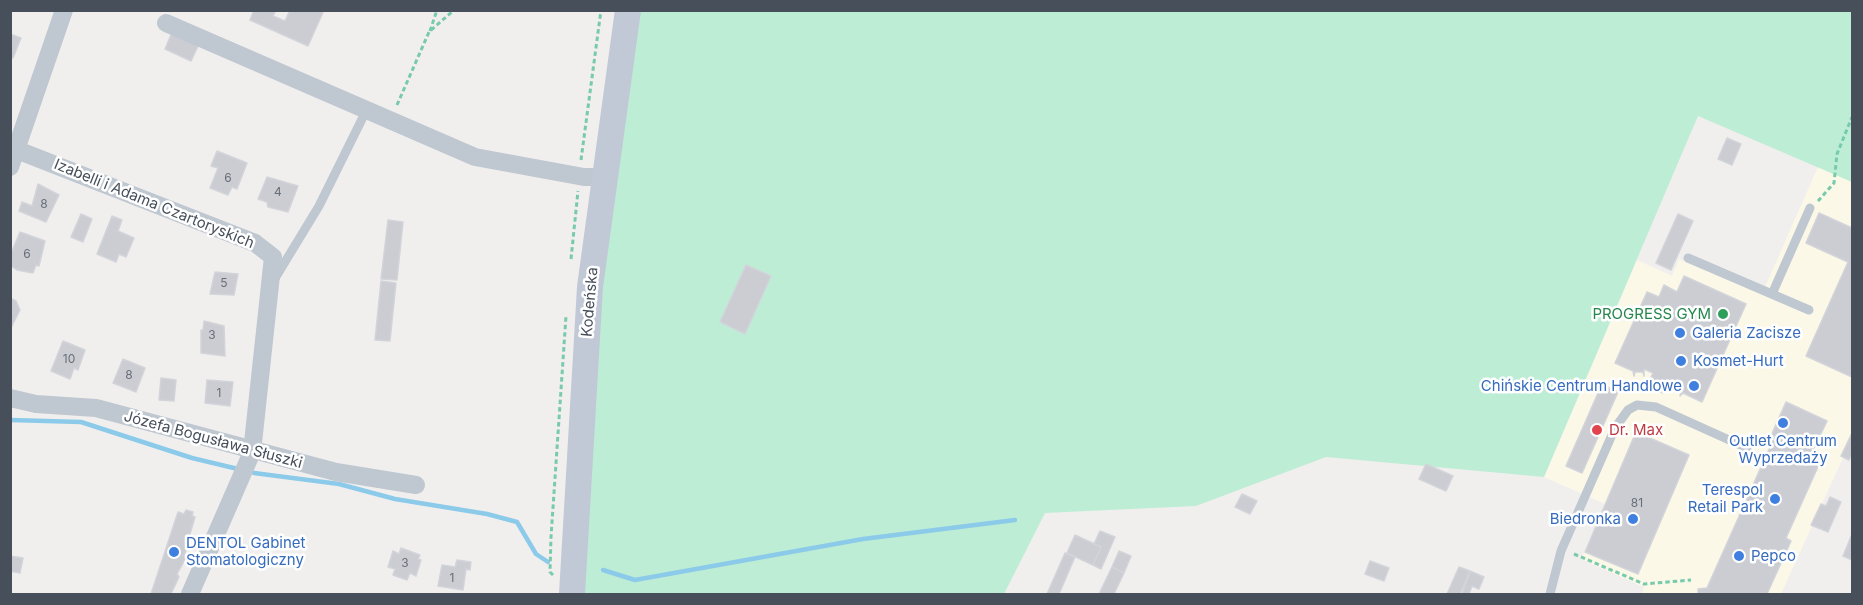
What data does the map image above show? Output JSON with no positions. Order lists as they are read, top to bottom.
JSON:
{
  "streets": {
    "main road": ["Kodeńska"],
    "street": ["Izabelli i Adama Czartoryskich", "Józefa Bogusława Słuszki"]
  },
  "crossings": [
    ["Izabelli i Adama Czartoryskich", "Józefa Bogusława Słuszki"]
  ],
  "places": [
    "PROGRESS GYM",
    "Galeria Zacisze",
    "Kosmet-Hurt",
    "Chińskie Centrum Handlowe",
    "Outlet Centrum Wyprzedaży",
    "Dr. Max",
    "Terespol Retail Park",
    "Biedronka",
    "DENTOL Gabinet Stomatologiczny",
    "Pepco"
  ],
  "house_numbers": [
    "6",
    "4",
    "8",
    "6",
    "5",
    "3",
    "10",
    "8",
    "1",
    "81",
    "3",
    "1"
  ]
}
